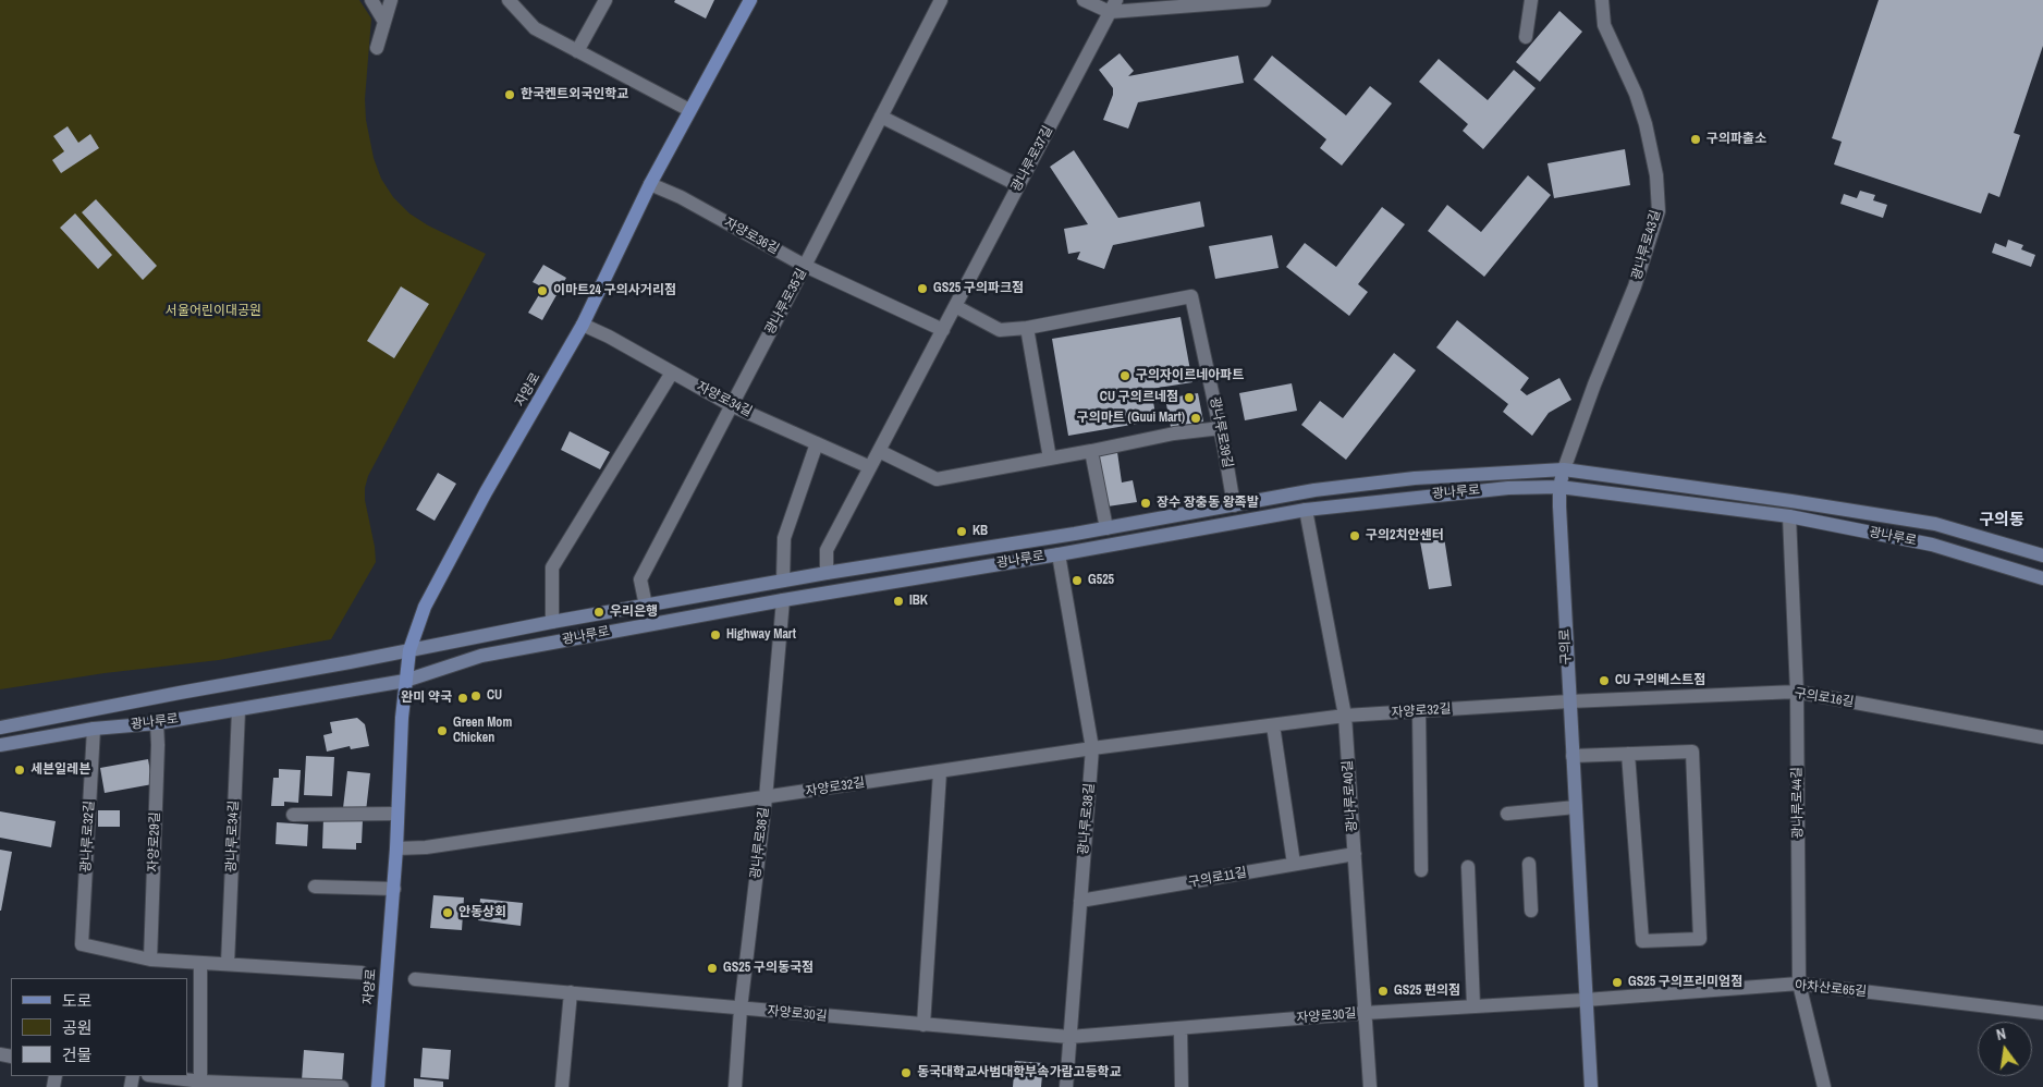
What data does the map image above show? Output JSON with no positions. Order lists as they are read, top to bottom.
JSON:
{
  "streets": {
    "main road": [
      "광나루로43길",
      "자양로",
      "광나루로",
      "구의로"
    ],
    "street": [
      "광나루로37길",
      "자양로36길",
      "광나루로35길",
      "자양로34길",
      "광나루로39길",
      "구의로16길",
      "자양로32길",
      "광나루로40길",
      "광나루로44길",
      "광나루로38길",
      "광나루로32길",
      "광나루로34길",
      "자양로29길",
      "광나루로36길",
      "구의로11길",
      "아차산로65길",
      "자양로30길"
    ]
  },
  "crossings": [
    ["광나루로37길", "자양로36길"],
    ["광나루로37길", "자양로34길"],
    ["광나루로37길", "광나루로"],
    ["자양로36길", "광나루로35길"],
    ["자양로36길", "자양로"],
    ["광나루로43길", "광나루로"],
    ["광나루로43길", "구의로"],
    ["광나루로35길", "자양로34길"],
    ["광나루로35길", "광나루로"],
    ["자양로", "자양로34길"],
    ["자양로", "광나루로"],
    ["자양로", "자양로32길"],
    ["자양로34길", "광나루로"],
    ["광나루로39길", "광나루로"],
    ["광나루로", "구의로"],
    ["광나루로", "광나루로40길"],
    ["광나루로", "광나루로44길"],
    ["광나루로", "광나루로38길"],
    ["광나루로", "광나루로32길"],
    ["광나루로", "광나루로34길"],
    ["광나루로", "자양로29길"],
    ["광나루로", "광나루로36길"],
    ["구의로", "구의로16길"],
    ["구의로", "자양로32길"],
    ["구의로", "아차산로65길"],
    ["구의로", "자양로30길"],
    ["구의로16길", "자양로32길"],
    ["구의로16길", "광나루로44길"],
    ["자양로32길", "광나루로40길"],
    ["자양로32길", "광나루로38길"],
    ["자양로32길", "광나루로36길"],
    ["광나루로40길", "구의로11길"],
    ["광나루로40길", "자양로30길"],
    ["광나루로44길", "아차산로65길"],
    ["광나루로38길", "구의로11길"],
    ["광나루로38길", "자양로30길"],
    ["광나루로32길", "자양로29길"],
    ["광나루로36길", "자양로30길"],
    ["아차산로65길", "자양로30길"]
  ],
  "districts": ["구의동"],
  "parks": ["서울어린이대공원"],
  "places": [
    "한국켄트외국인학교",
    "구의파출소",
    "GS25 구의파크점",
    "이마트24 구의사거리점",
    "구의자이르네아파트",
    "CU 구의르네점",
    "구의마트 (Guui Mart)",
    "장수 장충동 왕족발",
    "KB",
    "구의2치안센터",
    "G525",
    "IBK",
    "우리은행",
    "Highway Mart",
    "CU 구의베스트점",
    "CU",
    "완미 약국",
    "Green Mom Chicken",
    "세븐일레븐",
    "안동상회",
    "GS25 구의동국점",
    "GS25 구의프리미엄점",
    "GS25 편의점",
    "동국대학교사범대학부속가람고등학교"
  ],
  "legend": ["도로", "공원", "건물"],
  "north": "top"
}
